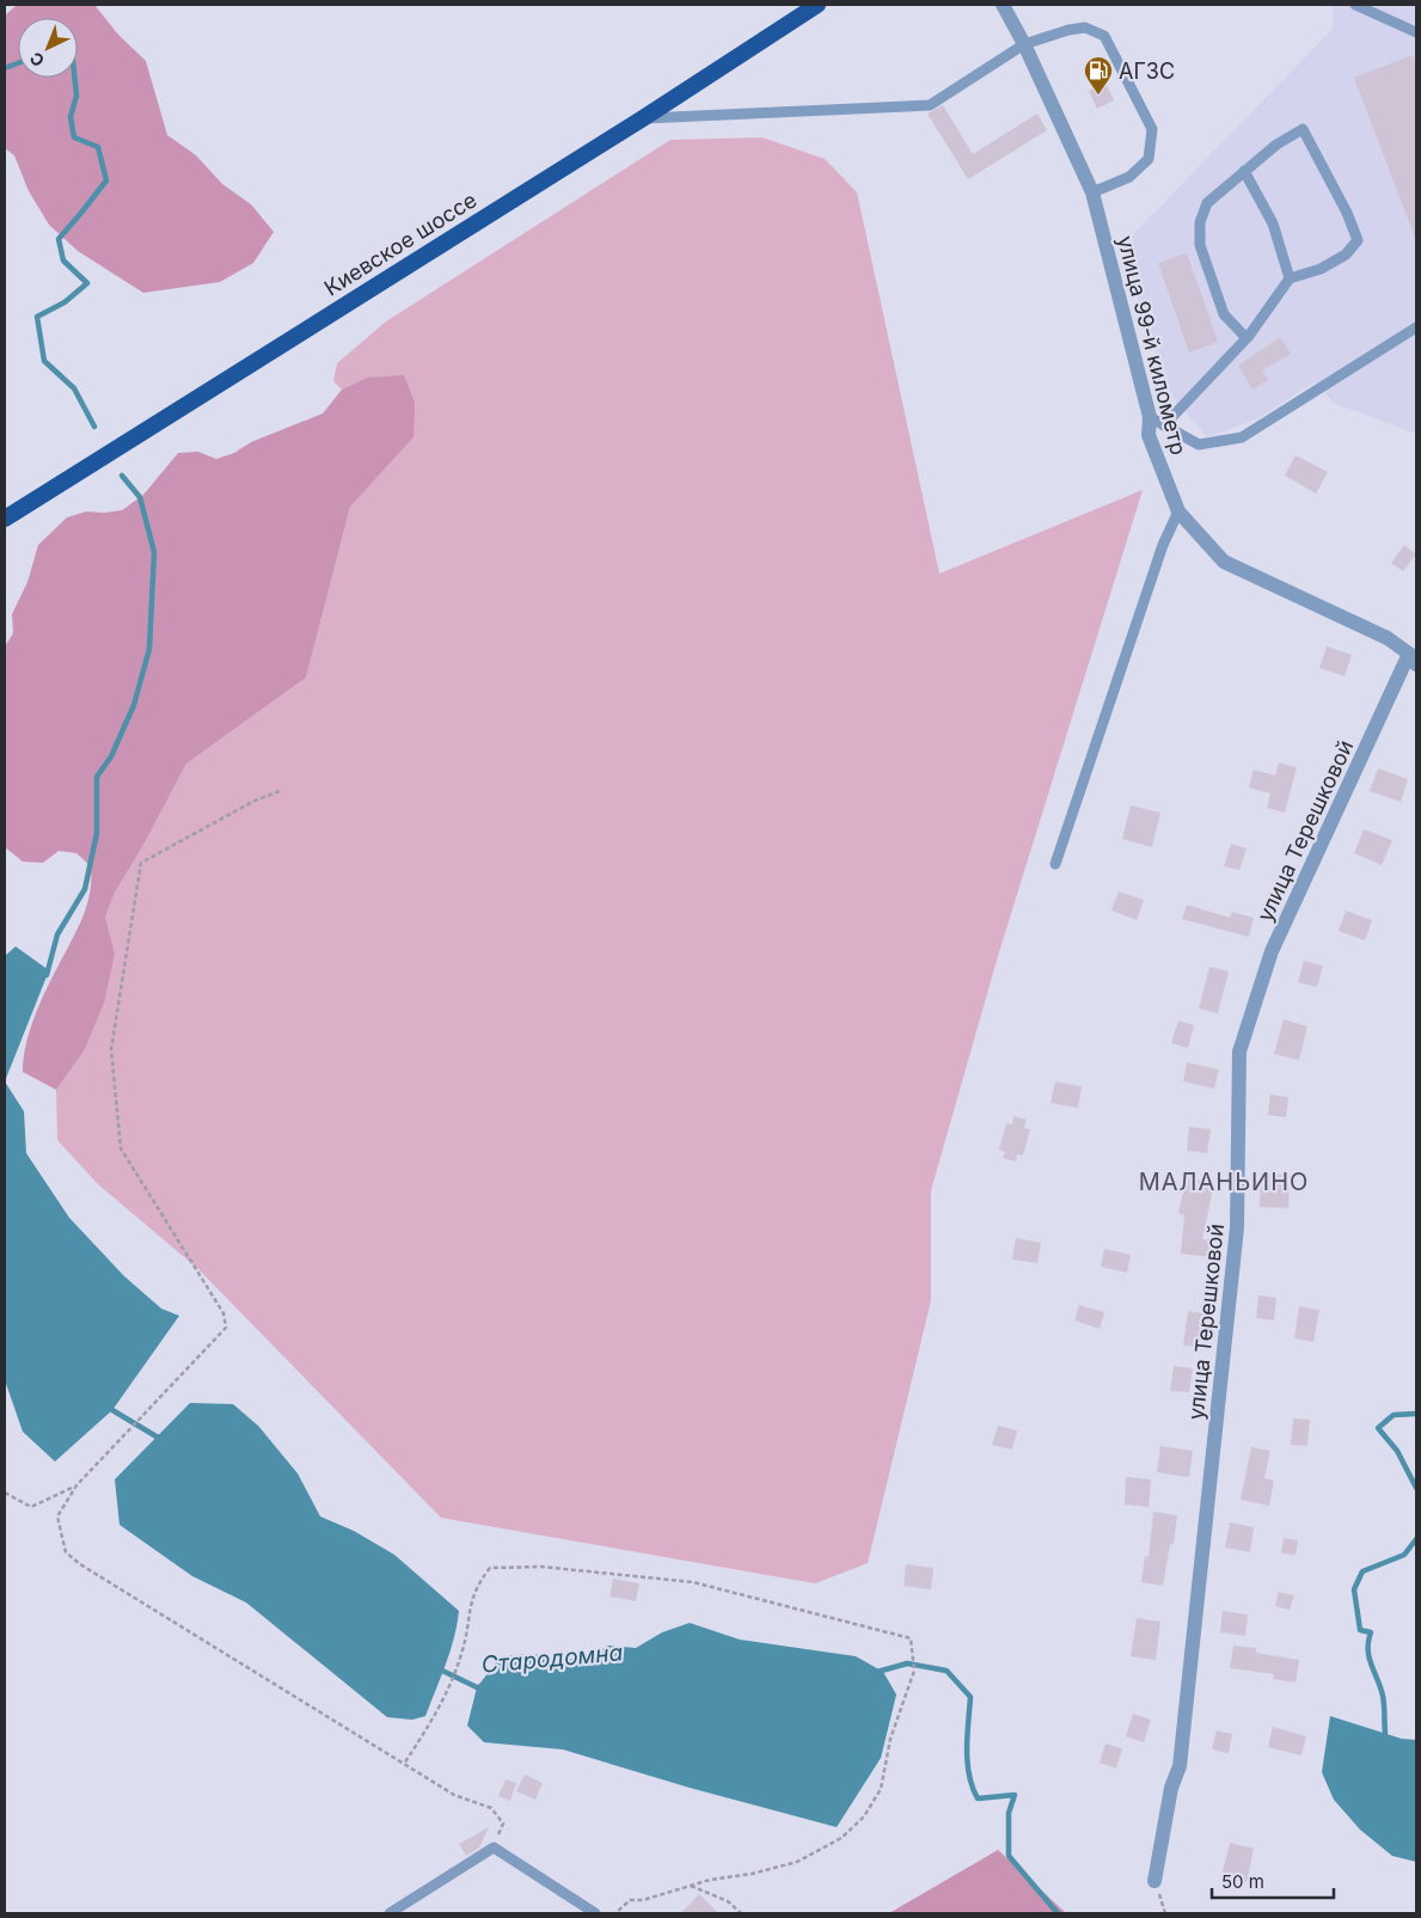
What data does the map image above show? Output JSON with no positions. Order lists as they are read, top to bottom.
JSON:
{
  "streets": {
    "highway": ["Киевское шоссе"],
    "street": ["улица 99-й километр", "улица Терешковой"]
  },
  "crossings": [
    ["улица 99-й километр", "улица Терешковой"]
  ],
  "districts": ["МАЛАНЬИНО"],
  "water": ["Стародомна"],
  "places": {
    "fuel station": ["АГЗС"]
  },
  "scale_bar": "50 m",
  "north": "bottom left"
}
